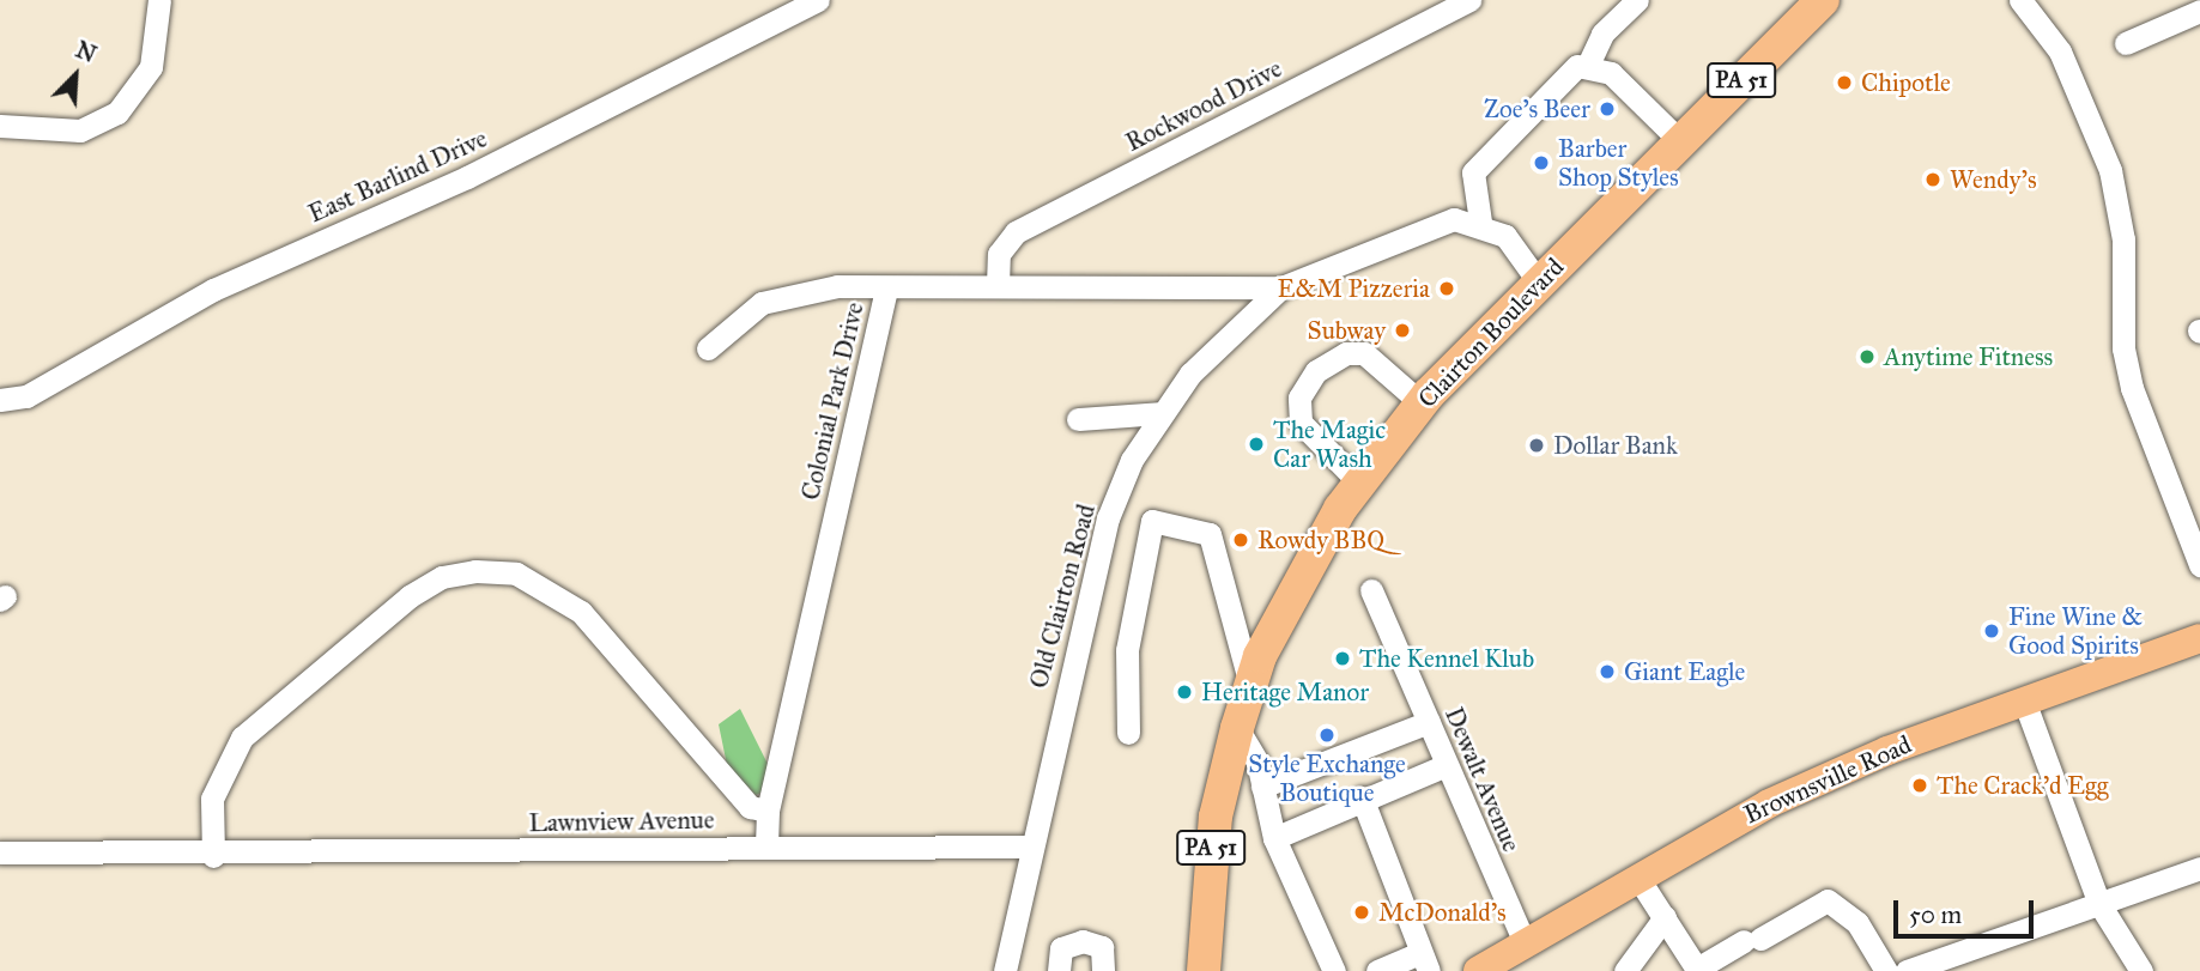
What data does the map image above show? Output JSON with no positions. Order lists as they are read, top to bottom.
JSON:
{
  "streets": {
    "highway": ["PA 51", "Clairton Boulevard"],
    "main road": ["Brownsville Road"],
    "street": [
      "Rockwood Drive",
      "East Barlind Drive",
      "Colonial Park Drive",
      "Old Clairton Road",
      "Dewalt Avenue",
      "Lawnview Avenue"
    ]
  },
  "crossings": [
    ["Rockwood Drive", "Colonial Park Drive"],
    ["Colonial Park Drive", "Old Clairton Road"],
    ["Colonial Park Drive", "Lawnview Avenue"],
    ["Old Clairton Road", "Lawnview Avenue"],
    ["Dewalt Avenue", "Brownsville Road"]
  ],
  "places": [
    "Chipotle",
    "Zoe's Beer",
    "Barber Shop Styles",
    "Wendy's",
    "E&M Pizzeria",
    "Subway",
    "Anytime Fitness",
    "The Magic Car Wash",
    "Dollar Bank",
    "Rowdy BBQ",
    "Fine Wine & Good Spirits",
    "The Kennel Klub",
    "Giant Eagle",
    "Heritage Manor",
    "Style Exchange Boutique",
    "The Crack'd Egg",
    "McDonald's"
  ],
  "scale_bar": "50 m",
  "north": "top right"
}
